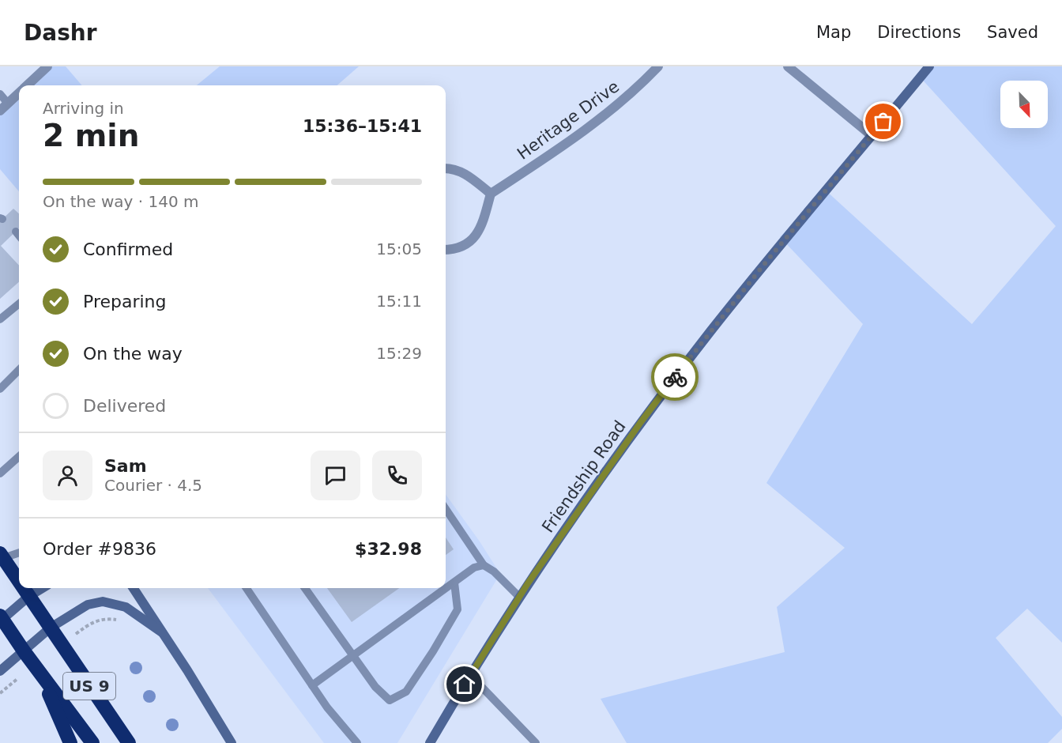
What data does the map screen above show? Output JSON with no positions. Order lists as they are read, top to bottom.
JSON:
{
  "streets": {
    "highway": ["US 9"],
    "street": ["Heritage Drive", "Friendship Road"]
  },
  "north": "bottom right",
  "page": {
    "header": "Dashr",
    "nav": ["Map", "Directions", "Saved"],
    "heading": ["2 min", "Arriving in", "15:36–15:41"],
    "panel": [
      "Sam",
      "Courier · 4.5",
      "Order #9836",
      "$32.98"
    ],
    "bar": "On the way · 140 m",
    "list": [
      ["Confirmed", "15:05"],
      ["Preparing", "15:11"],
      ["On the way", "15:29"],
      "Delivered"
    ]
  }
}
